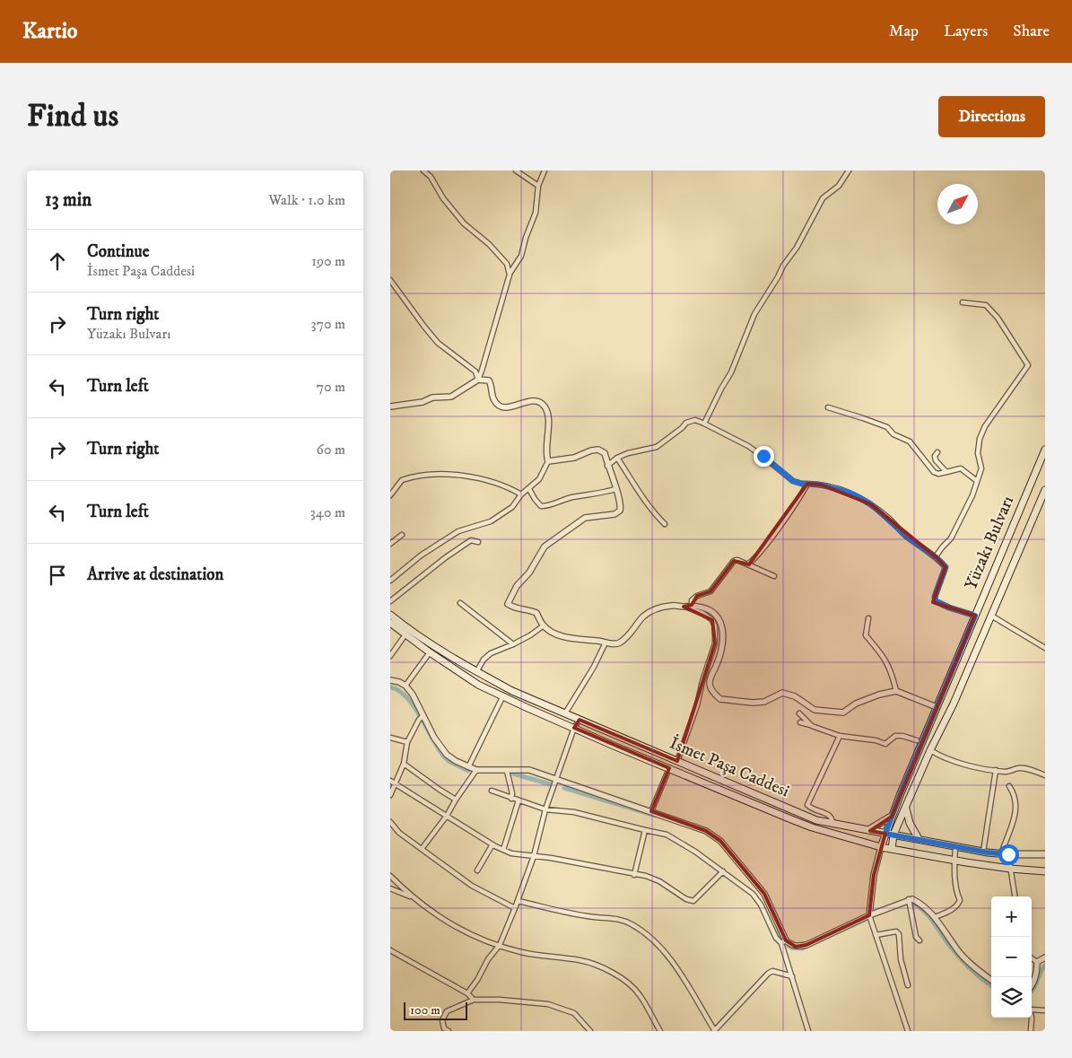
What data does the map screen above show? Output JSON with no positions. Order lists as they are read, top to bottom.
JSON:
{
  "streets": {
    "main road": ["Yüzakı Bulvarı", "İsmet Paşa Caddesi"]
  },
  "crossings": [
    ["Yüzakı Bulvarı", "İsmet Paşa Caddesi"]
  ],
  "scale_bar": "100 m",
  "north": "top right",
  "page": {
    "header": "Kartio",
    "nav": ["Map", "Layers", "Share"],
    "buttons": "Directions",
    "title": "Find us",
    "heading": ["13 min", "Walk · 1.0 km"],
    "list": [
      ["Continue", "İsmet Paşa Caddesi", "190 m"],
      ["Turn right", "Yüzakı Bulvarı", "370 m"],
      ["Turn left", "70 m"],
      ["Turn right", "60 m"],
      ["Turn left", "340 m"],
      "Arrive at destination"
    ],
    "map_buttons": ["+", "−"],
    "scale": "100 m"
  }
}
